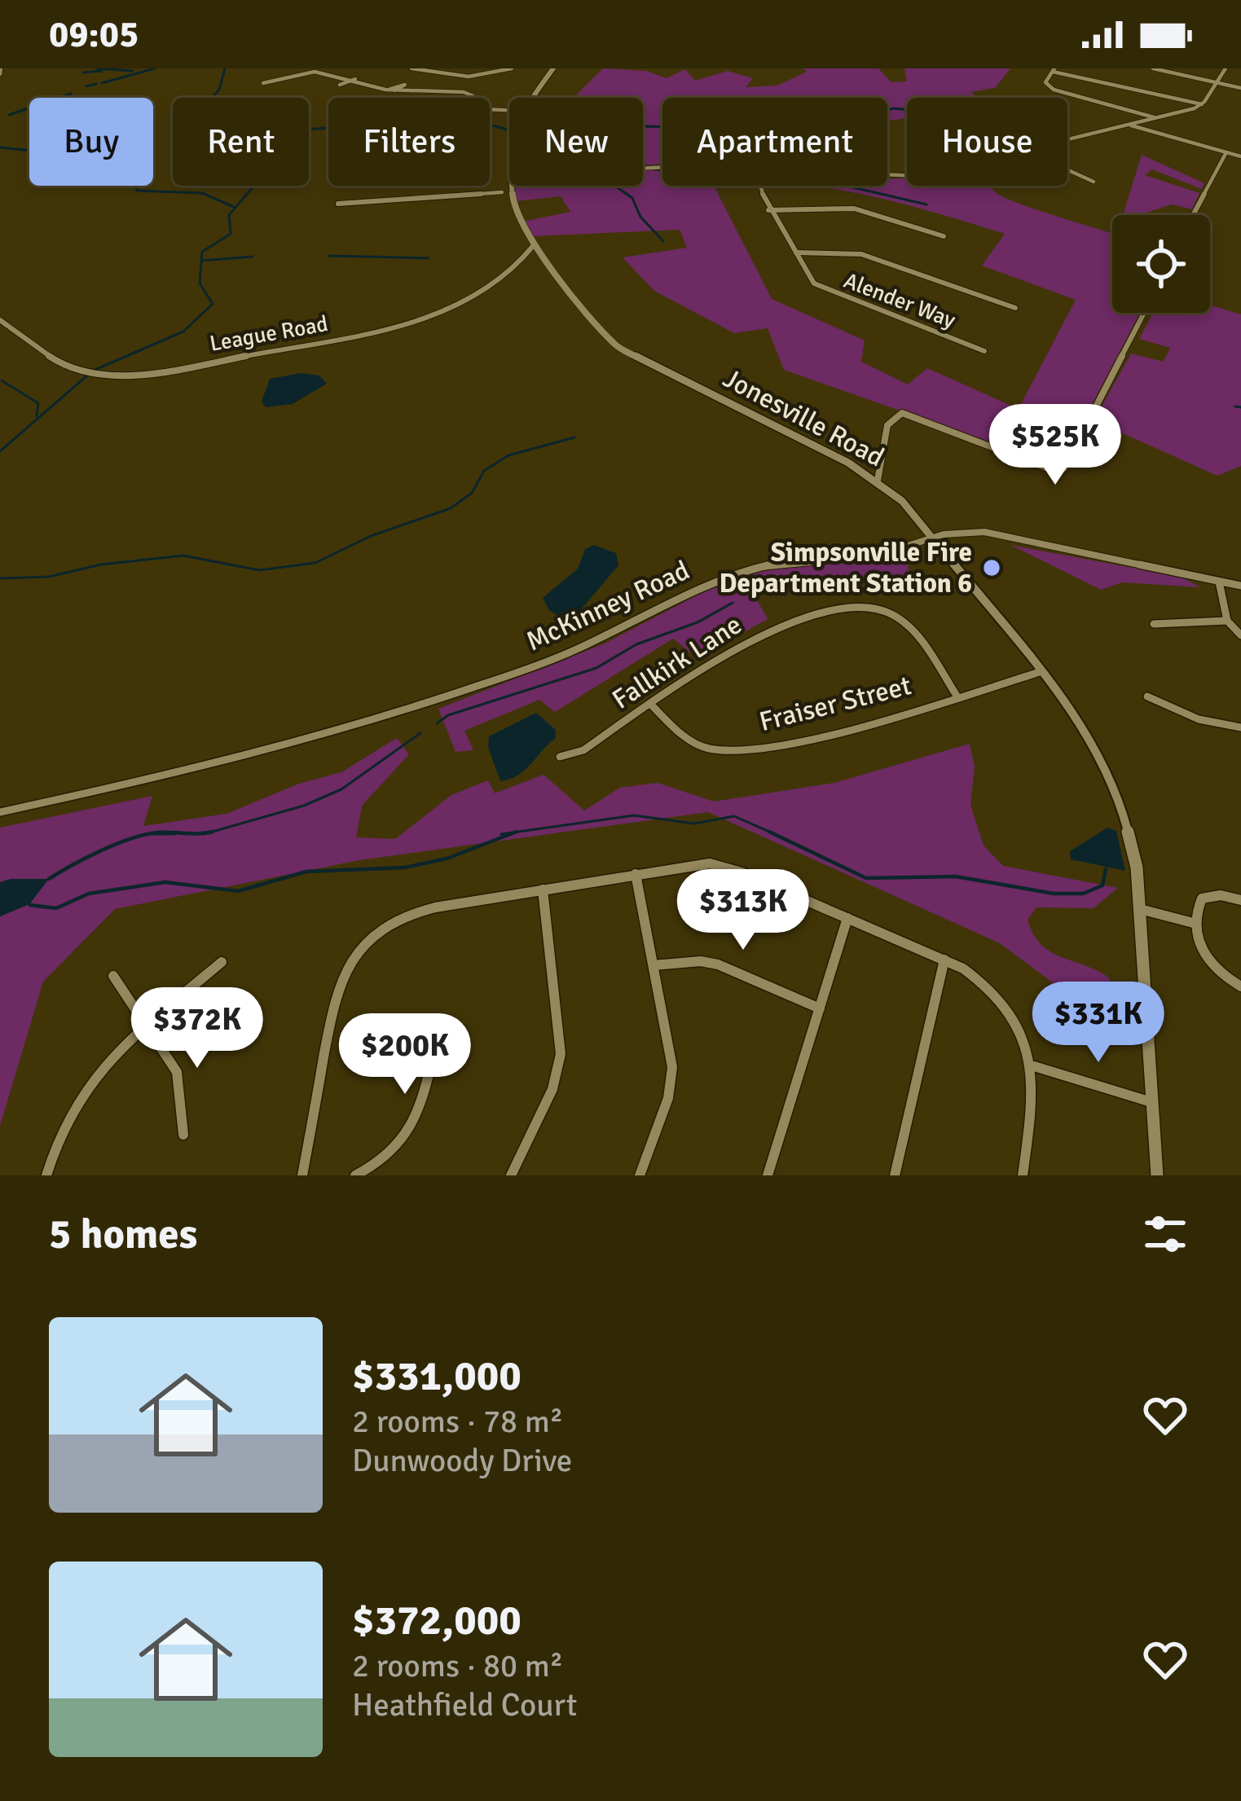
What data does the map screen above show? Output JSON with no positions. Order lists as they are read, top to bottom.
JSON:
{
  "streets": {
    "street": [
      "Alender Way",
      "League Road",
      "Jonesville Road",
      "McKinney Road",
      "Fallkirk Lane",
      "Fraiser Street"
    ]
  },
  "crossings": [
    ["League Road", "Jonesville Road"],
    ["Jonesville Road", "McKinney Road"],
    ["Jonesville Road", "Fraiser Street"],
    ["Fallkirk Lane", "Fraiser Street"]
  ],
  "places": ["Simpsonville Fire Department Station 6"],
  "page": {
    "status": "09:05",
    "chip": [
      "Buy",
      "Rent",
      "Filters",
      "New",
      "Apartment",
      "House"
    ],
    "price": [
      "$525K",
      "$313K",
      "$331K",
      "$372K",
      "$200K"
    ],
    "heading": "5 homes",
    "list": [
      {
        "name": "$331,000",
        "note": "2 rooms · 78 m² · Dunwoody Drive"
      },
      {
        "name": "$372,000",
        "note": "2 rooms · 80 m² · Heathfield Court"
      }
    ]
  }
}
